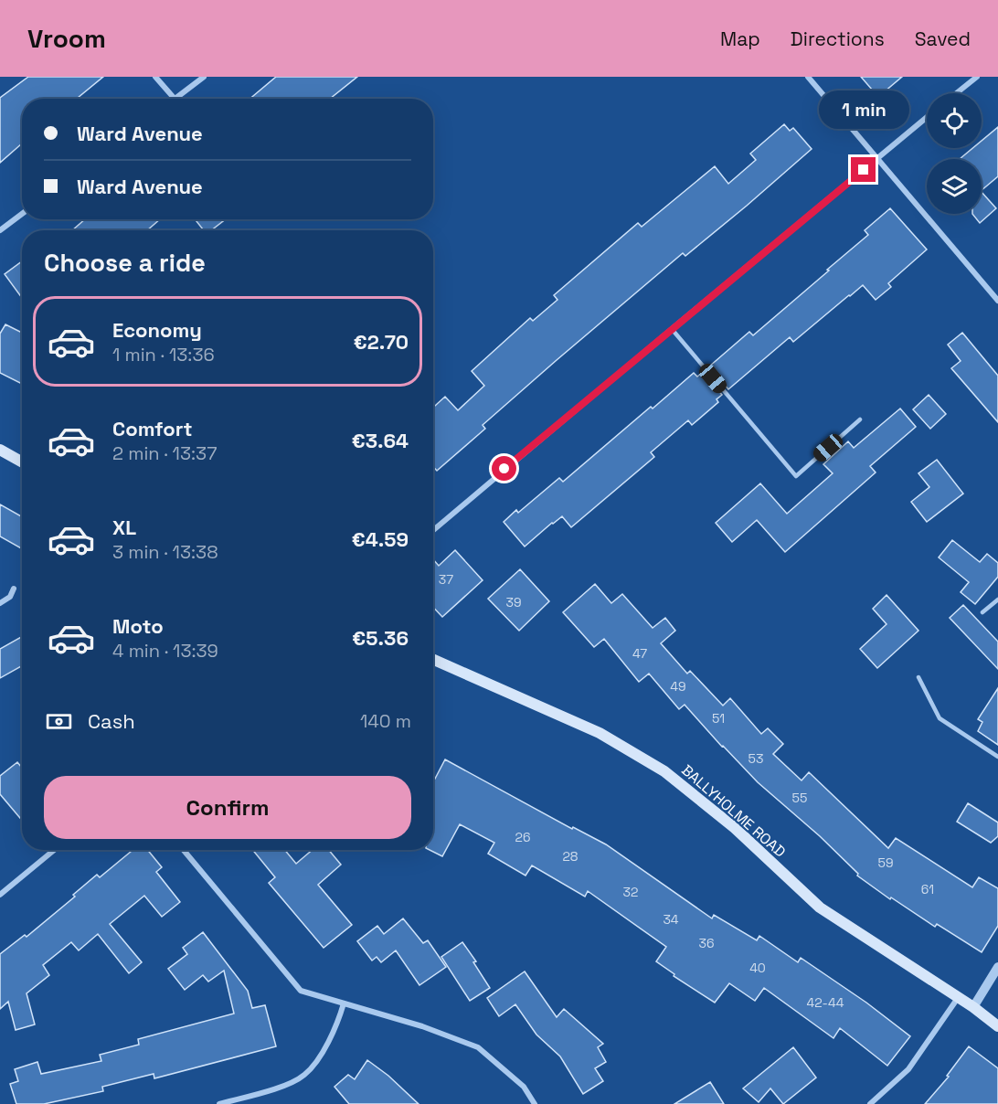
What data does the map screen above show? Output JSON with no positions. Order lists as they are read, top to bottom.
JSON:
{
  "streets": {
    "main road": ["BALLYHOLME ROAD"]
  },
  "house_numbers": [
    "37",
    "39",
    "47",
    "49",
    "51",
    "53",
    "55",
    "26",
    "28",
    "59",
    "61",
    "32",
    "34",
    "36",
    "40",
    "42-44"
  ],
  "page": {
    "header": "Vroom",
    "nav": ["Map", "Directions", "Saved"],
    "bubble": "1 min",
    "banner": ["Ward Avenue", "Ward Avenue"],
    "heading": "Choose a ride",
    "list": [
      {
        "name": "Economy",
        "note": "1 min · 13:36",
        "value": "€2.70"
      },
      {
        "name": "Comfort",
        "note": "2 min · 13:37",
        "value": "€3.64"
      },
      {
        "name": "XL",
        "note": "3 min · 13:38",
        "value": "€4.59"
      },
      {
        "name": "Moto",
        "note": "4 min · 13:39",
        "value": "€5.36"
      }
    ],
    "pay": ["Cash", "140 m"],
    "buttons": "Confirm"
  }
}
